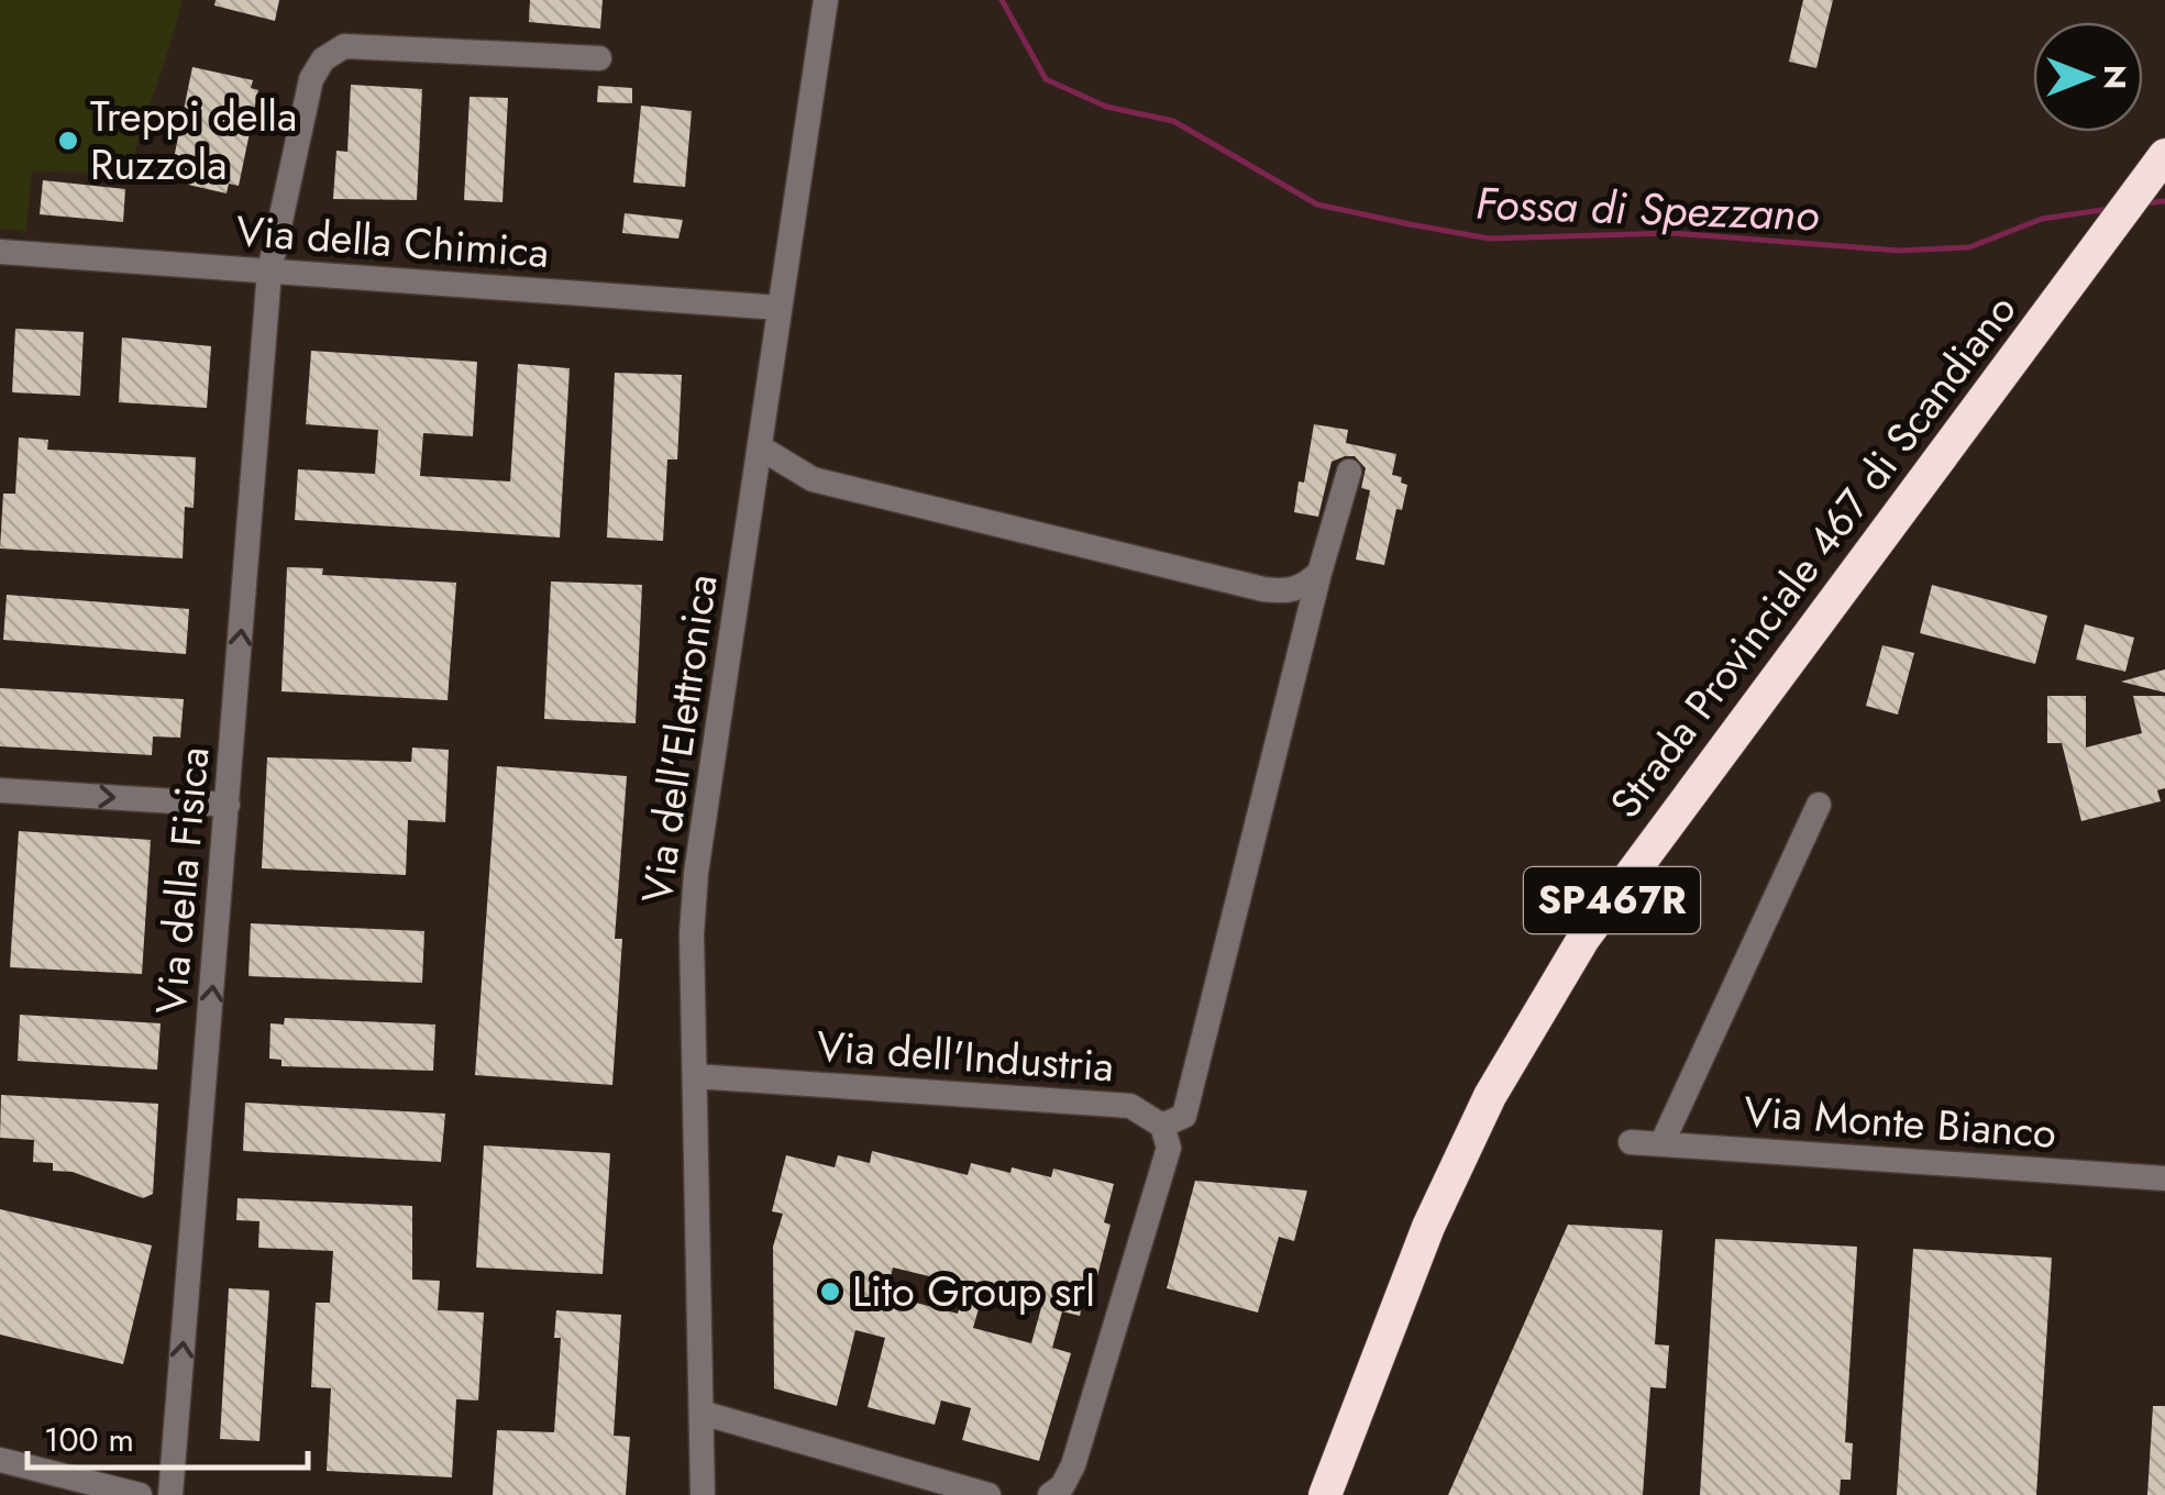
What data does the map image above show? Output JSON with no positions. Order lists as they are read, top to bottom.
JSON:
{
  "streets": {
    "highway": ["Strada Provinciale 467 di Scandiano", "SP467R"],
    "street": [
      "Via della Chimica",
      "Via dell'Elettronica",
      "Via della Fisica",
      "Via dell'Industria",
      "Via Monte Bianco"
    ]
  },
  "crossings": [
    ["Via della Chimica", "Via dell'Elettronica"],
    ["Via della Chimica", "Via della Fisica"],
    ["Via dell'Elettronica", "Via dell'Industria"]
  ],
  "one_way": ["Via della Fisica"],
  "water": ["Fossa di Spezzano"],
  "places": ["Treppi della Ruzzola", "Lito Group srl"],
  "scale_bar": "100 m",
  "north": "right"
}
